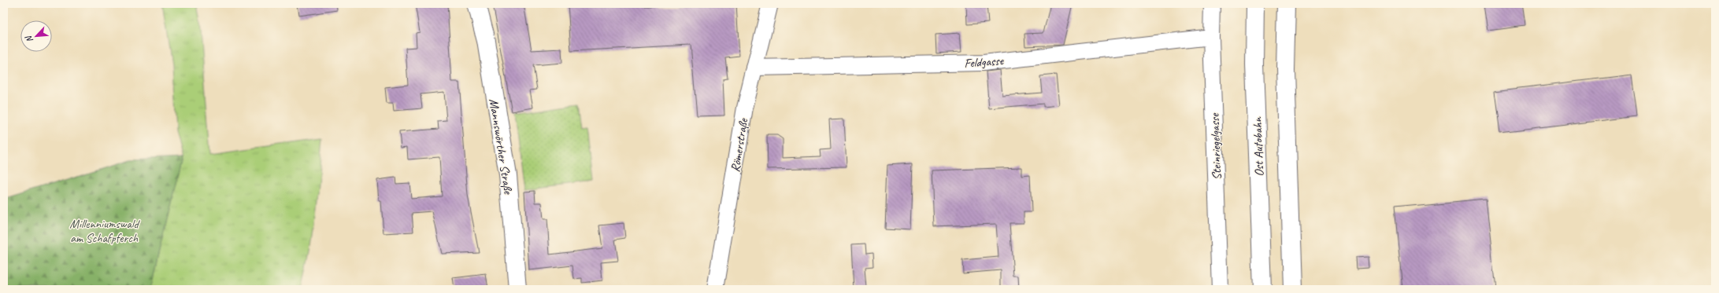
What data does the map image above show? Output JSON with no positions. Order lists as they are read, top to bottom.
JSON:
{
  "streets": {
    "main road": ["Mannswörther Straße", "Ost Autobahn"],
    "street": ["Feldgasse", "Römerstraße", "Steinriegelgasse"]
  },
  "crossings": [
    ["Feldgasse", "Römerstraße"],
    ["Feldgasse", "Steinriegelgasse"]
  ],
  "parks": ["Millenniumswald am Schafpferch"],
  "north": "bottom left"
}
